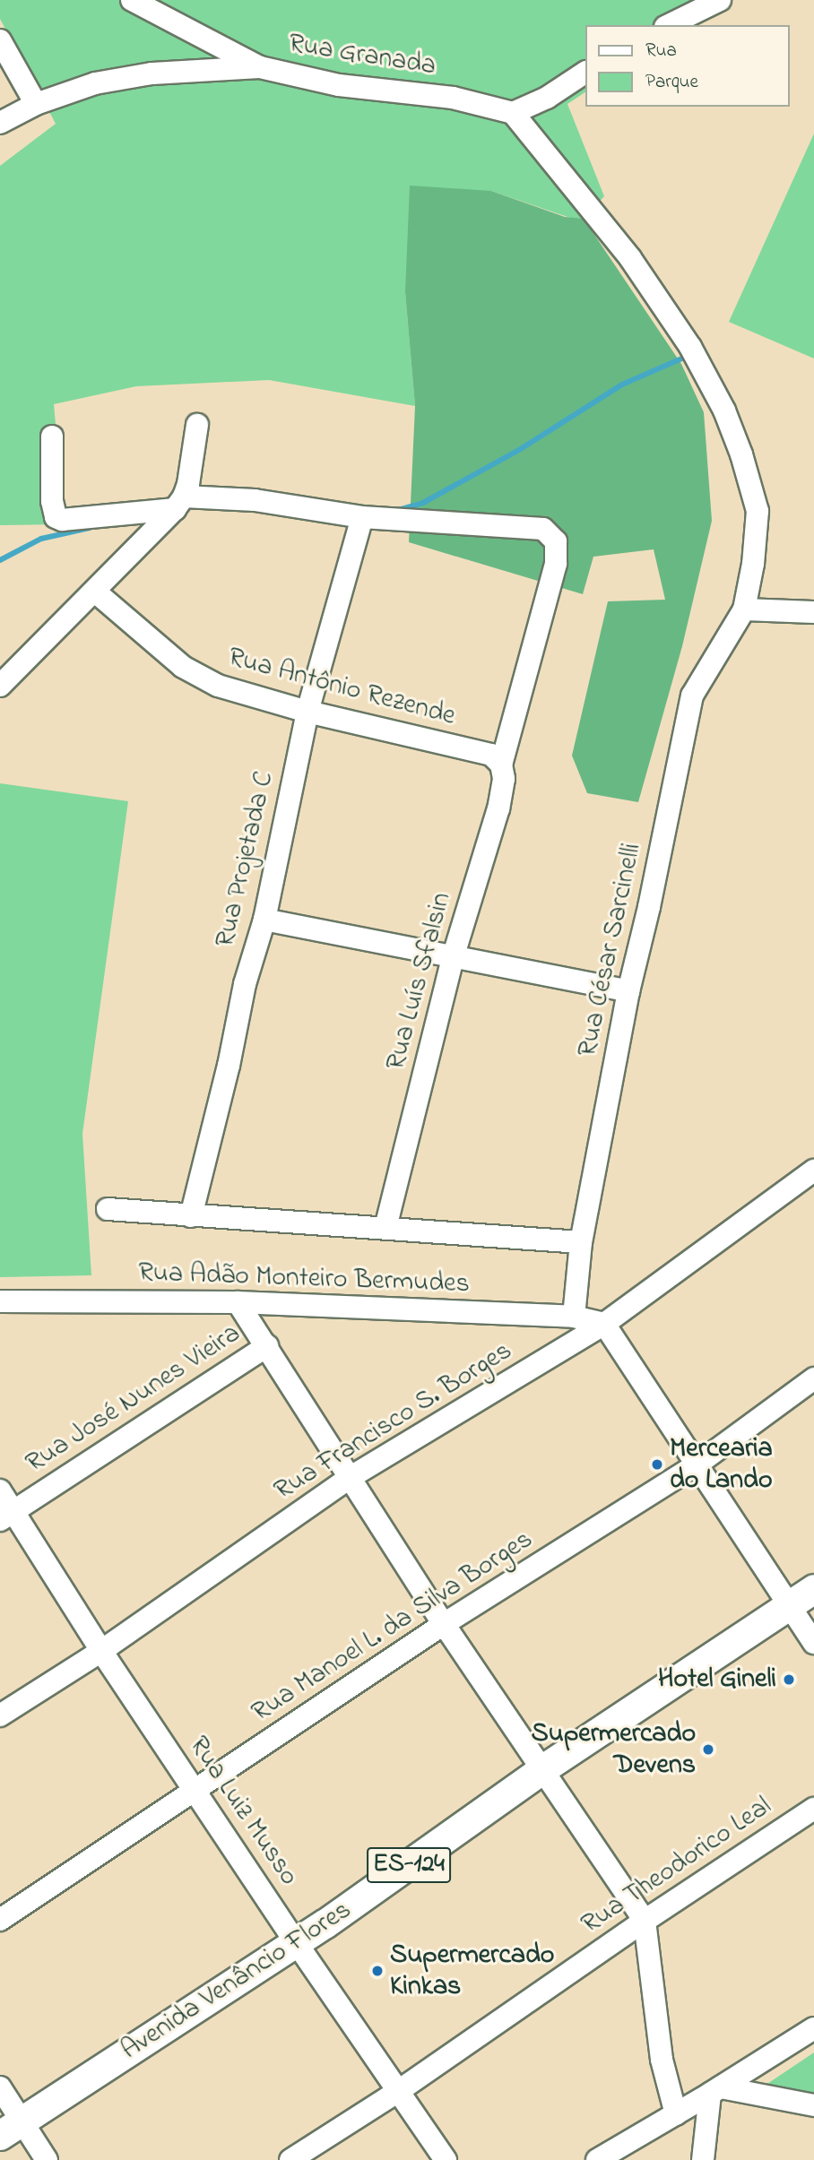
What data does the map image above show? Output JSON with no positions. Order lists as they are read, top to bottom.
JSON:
{
  "streets": {
    "main road": ["ES-124", "Avenida Venâncio Flores"],
    "street": [
      "Rua Granada",
      "Rua Antônio Rezende",
      "Rua Projetada C",
      "Rua César Sarcinelli",
      "Rua Luís Sfalsin",
      "Rua Adão Monteiro Bermudes",
      "Rua José Nunes Vieira",
      "Rua Francisco S. Borges",
      "Rua Manoel L. da Silva Borges",
      "Rua Luiz Musso",
      "Rua Theodorico Leal"
    ]
  },
  "crossings": [
    ["Rua Antônio Rezende", "Rua Projetada C"],
    ["Rua Antônio Rezende", "Rua Luís Sfalsin"],
    ["Rua Projetada C", "Rua Luís Sfalsin"],
    ["Rua Projetada C", "Rua Adão Monteiro Bermudes"],
    ["Rua César Sarcinelli", "Rua Adão Monteiro Bermudes"],
    ["Rua Luís Sfalsin", "Rua Adão Monteiro Bermudes"],
    ["Rua Adão Monteiro Bermudes", "Rua Francisco S. Borges"],
    ["Rua José Nunes Vieira", "Rua Luiz Musso"],
    ["Rua Francisco S. Borges", "Rua Luiz Musso"],
    ["Rua Manoel L. da Silva Borges", "Rua Luiz Musso"],
    ["Rua Luiz Musso", "Rua Theodorico Leal"],
    ["Rua Luiz Musso", "Avenida Venâncio Flores"]
  ],
  "places": [
    "Mercearia do Lando",
    "Hotel Gineli",
    "Supermercado Devens",
    "Supermercado Kinkas"
  ],
  "legend": ["Rua", "Parque"]
}
